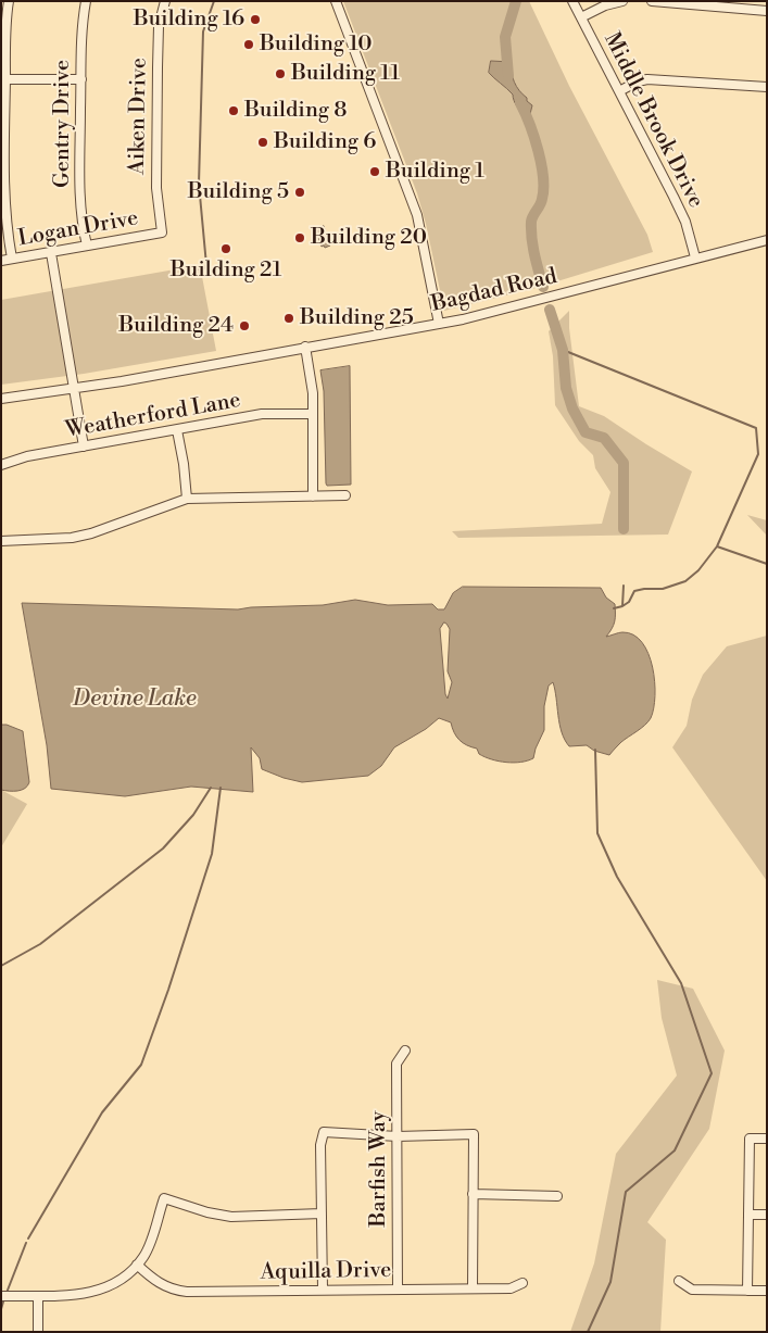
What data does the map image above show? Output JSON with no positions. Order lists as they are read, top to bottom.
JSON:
{
  "streets": {
    "street": [
      "Aiken Drive",
      "Middle Brook Drive",
      "Gentry Drive",
      "Logan Drive",
      "Bagdad Road",
      "Weatherford Lane",
      "Barfish Way",
      "Aquilla Drive"
    ]
  },
  "crossings": [
    ["Aiken Drive", "Logan Drive"],
    ["Middle Brook Drive", "Bagdad Road"],
    ["Gentry Drive", "Logan Drive"],
    ["Barfish Way", "Aquilla Drive"]
  ],
  "water": ["Devine Lake"],
  "places": [
    "Building 16",
    "Building 10",
    "Building 11",
    "Building 8",
    "Building 6",
    "Building 1",
    "Building 5",
    "Building 20",
    "Building 21",
    "Building 25",
    "Building 24"
  ]
}
